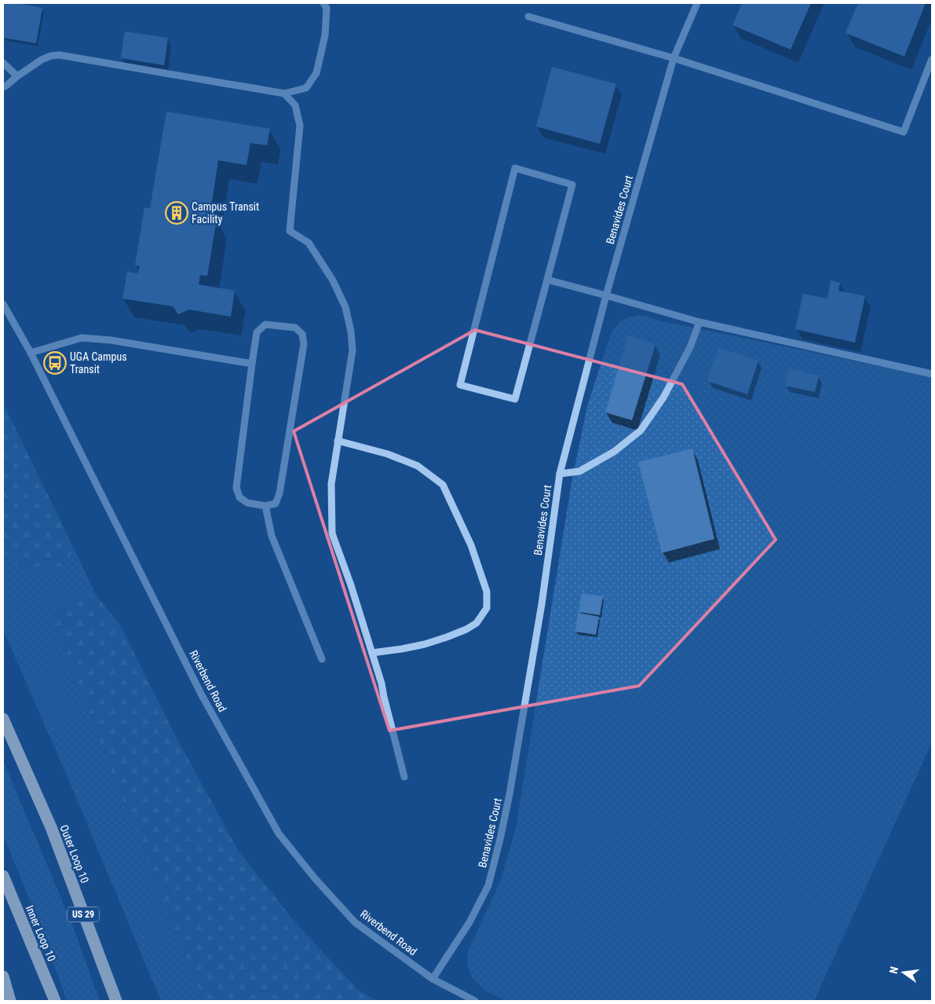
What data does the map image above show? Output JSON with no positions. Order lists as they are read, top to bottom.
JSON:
{
  "streets": {
    "highway": ["Outer Loop 10", "US 29", "Inner Loop 10"],
    "street": ["Benavides Court", "Riverbend Road"]
  },
  "crossings": [
    ["Benavides Court", "Riverbend Road"]
  ],
  "places": {
    "building": ["Campus Transit Facility"],
    "bus stop": ["UGA Campus Transit"]
  },
  "north": "left"
}
